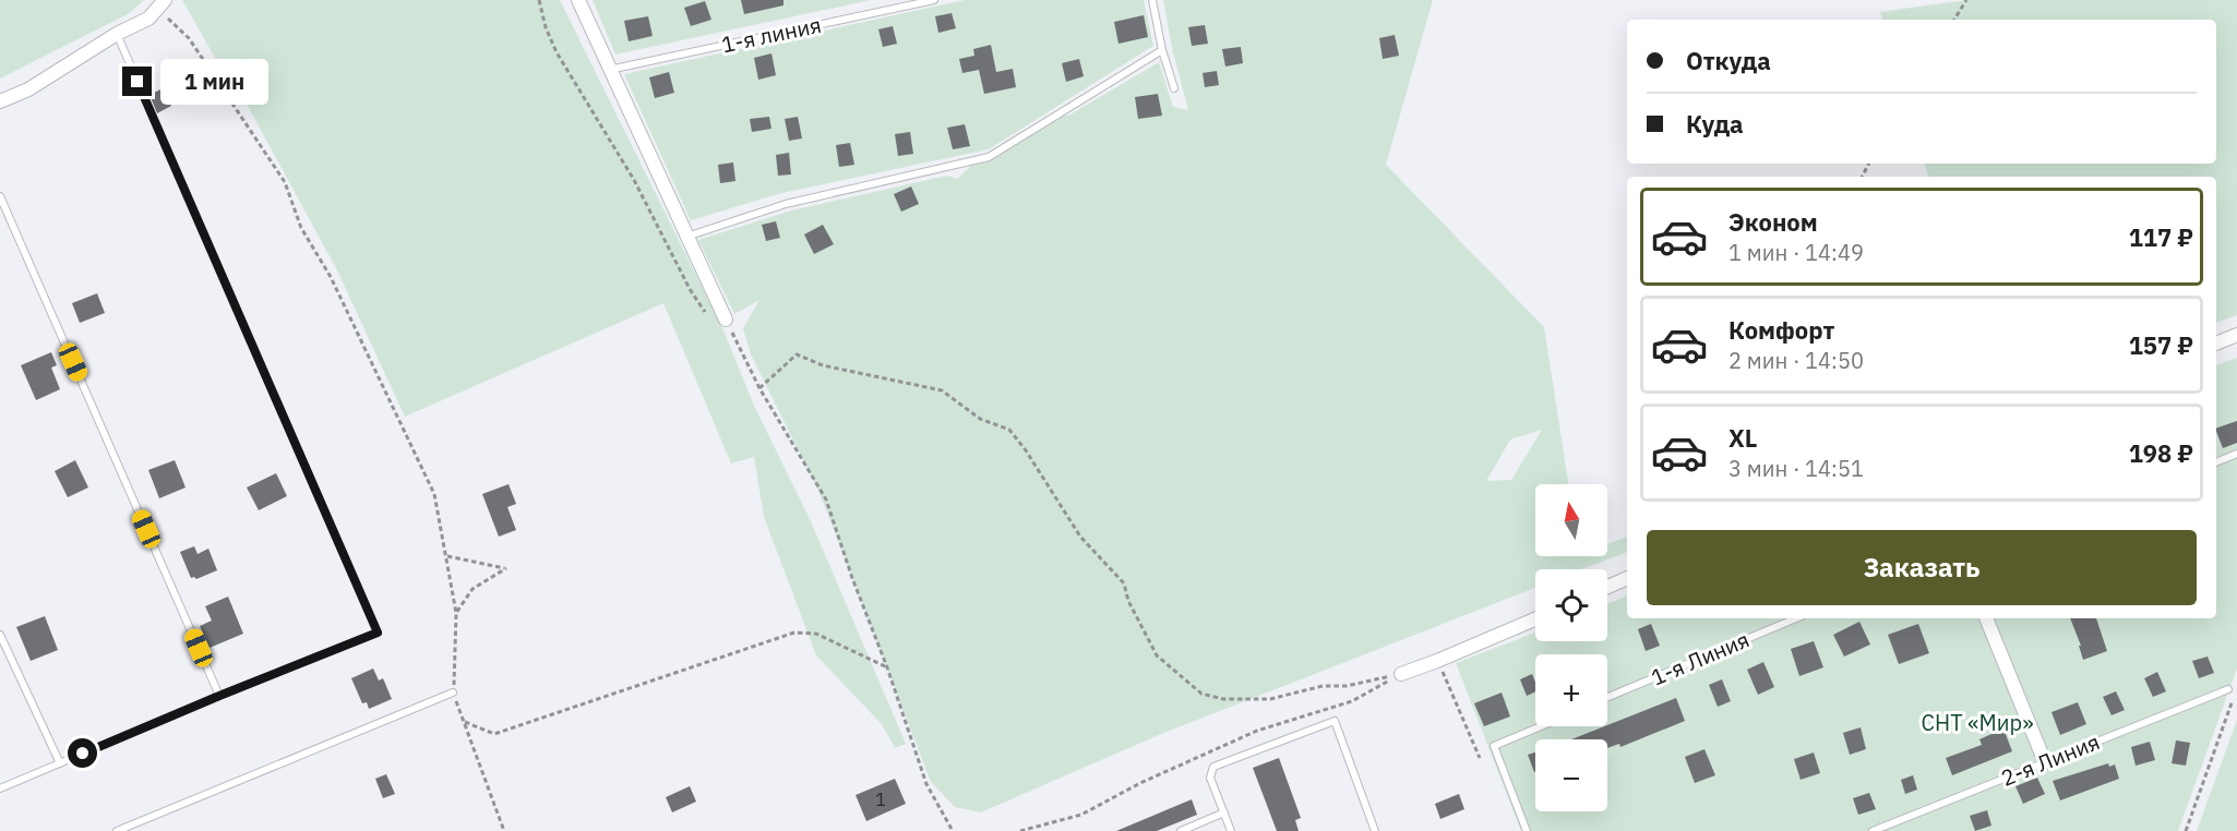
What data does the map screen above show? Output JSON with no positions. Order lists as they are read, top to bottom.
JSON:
{
  "streets": {
    "lane": ["1-я линия", "1-я Линия", "2-я Линия"]
  },
  "parks": ["СНТ «Мир»"],
  "house_numbers": ["1"],
  "north": "top",
  "page": {
    "banner": ["Откуда", "Куда"],
    "bubble": "1 мин",
    "list": [
      {
        "name": "Эконом",
        "note": "1 мин · 14:49",
        "value": "117 ₽"
      },
      {
        "name": "Комфорт",
        "note": "2 мин · 14:50",
        "value": "157 ₽"
      },
      {
        "name": "XL",
        "note": "3 мин · 14:51",
        "value": "198 ₽"
      }
    ],
    "map_buttons": ["+", "−"],
    "buttons": "Заказать"
  }
}
